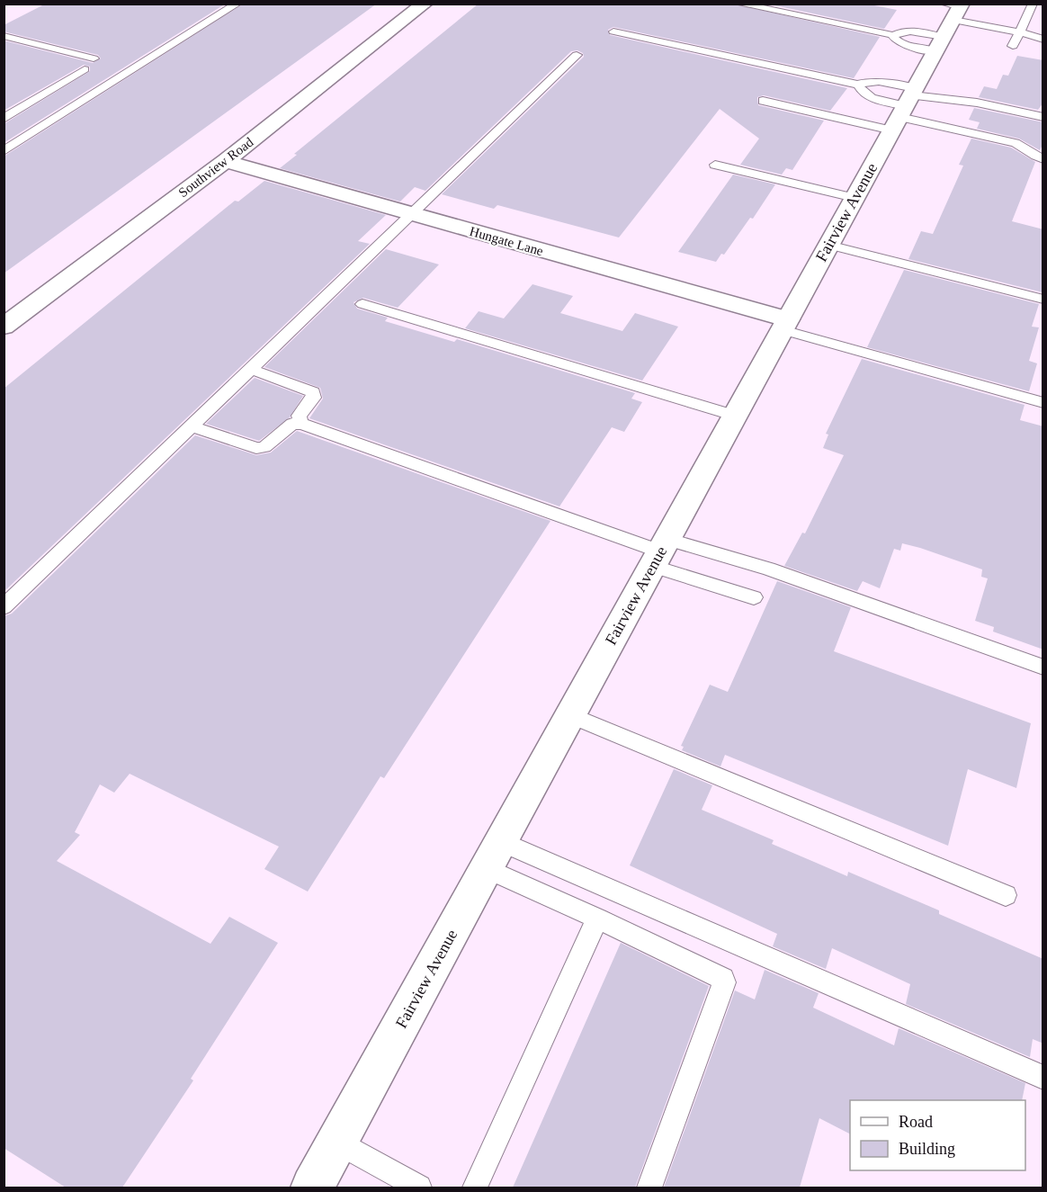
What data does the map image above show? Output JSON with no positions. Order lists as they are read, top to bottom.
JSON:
{
  "streets": {
    "street": ["Southview Road", "Fairview Avenue", "Hungate Lane"]
  },
  "crossings": [
    ["Southview Road", "Hungate Lane"],
    ["Fairview Avenue", "Hungate Lane"]
  ],
  "legend": ["Road", "Building"]
}
